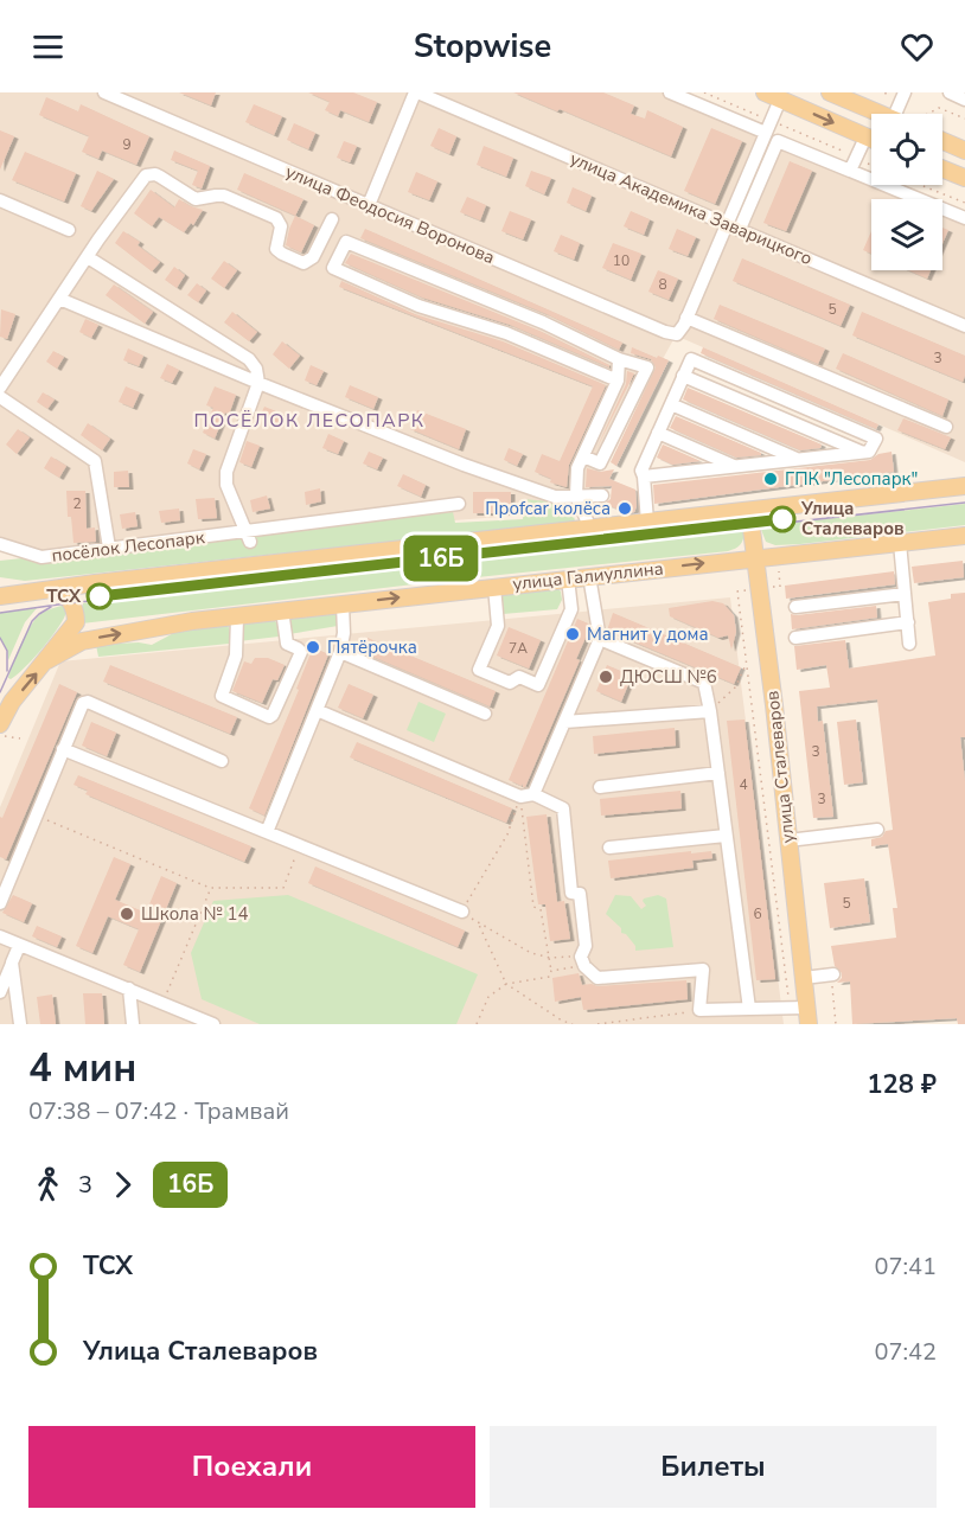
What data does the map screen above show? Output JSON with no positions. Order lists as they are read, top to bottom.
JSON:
{
  "streets": {
    "main road": ["улица Галиуллина", "улица Сталеваров"],
    "street": ["улица Академика Заварицкого", "улица Феодосия Воронова", "посёлок Лесопарк"]
  },
  "crossings": [
    ["улица Галиуллина", "улица Сталеваров"]
  ],
  "districts": ["ПОСЁЛОК ЛЕСОПАРК"],
  "places": [
    "ГПК \"Лесопарк\"",
    "Проfcar колёса",
    "Улица Сталеваров",
    "ТСХ",
    "Магнит у дома",
    "Пятёрочка",
    "ДЮСШ №6",
    "Школа № 14"
  ],
  "lines": ["tram line 16Б"],
  "house_numbers": [
    "9",
    "10",
    "8",
    "5",
    "3",
    "2",
    "7А",
    "3",
    "4",
    "3",
    "5",
    "6"
  ],
  "page": {
    "header": "Stopwise",
    "on_map": "16Б",
    "heading": ["4 мин", "07:38 – 07:42 · Трамвай", "128 ₽"],
    "legs": ["3", "16Б"],
    "list": [
      {
        "name": "ТСХ",
        "value": "07:41"
      },
      {
        "name": "Улица Сталеваров",
        "value": "07:42"
      }
    ],
    "buttons": ["Поехали", "Билеты"]
  }
}
